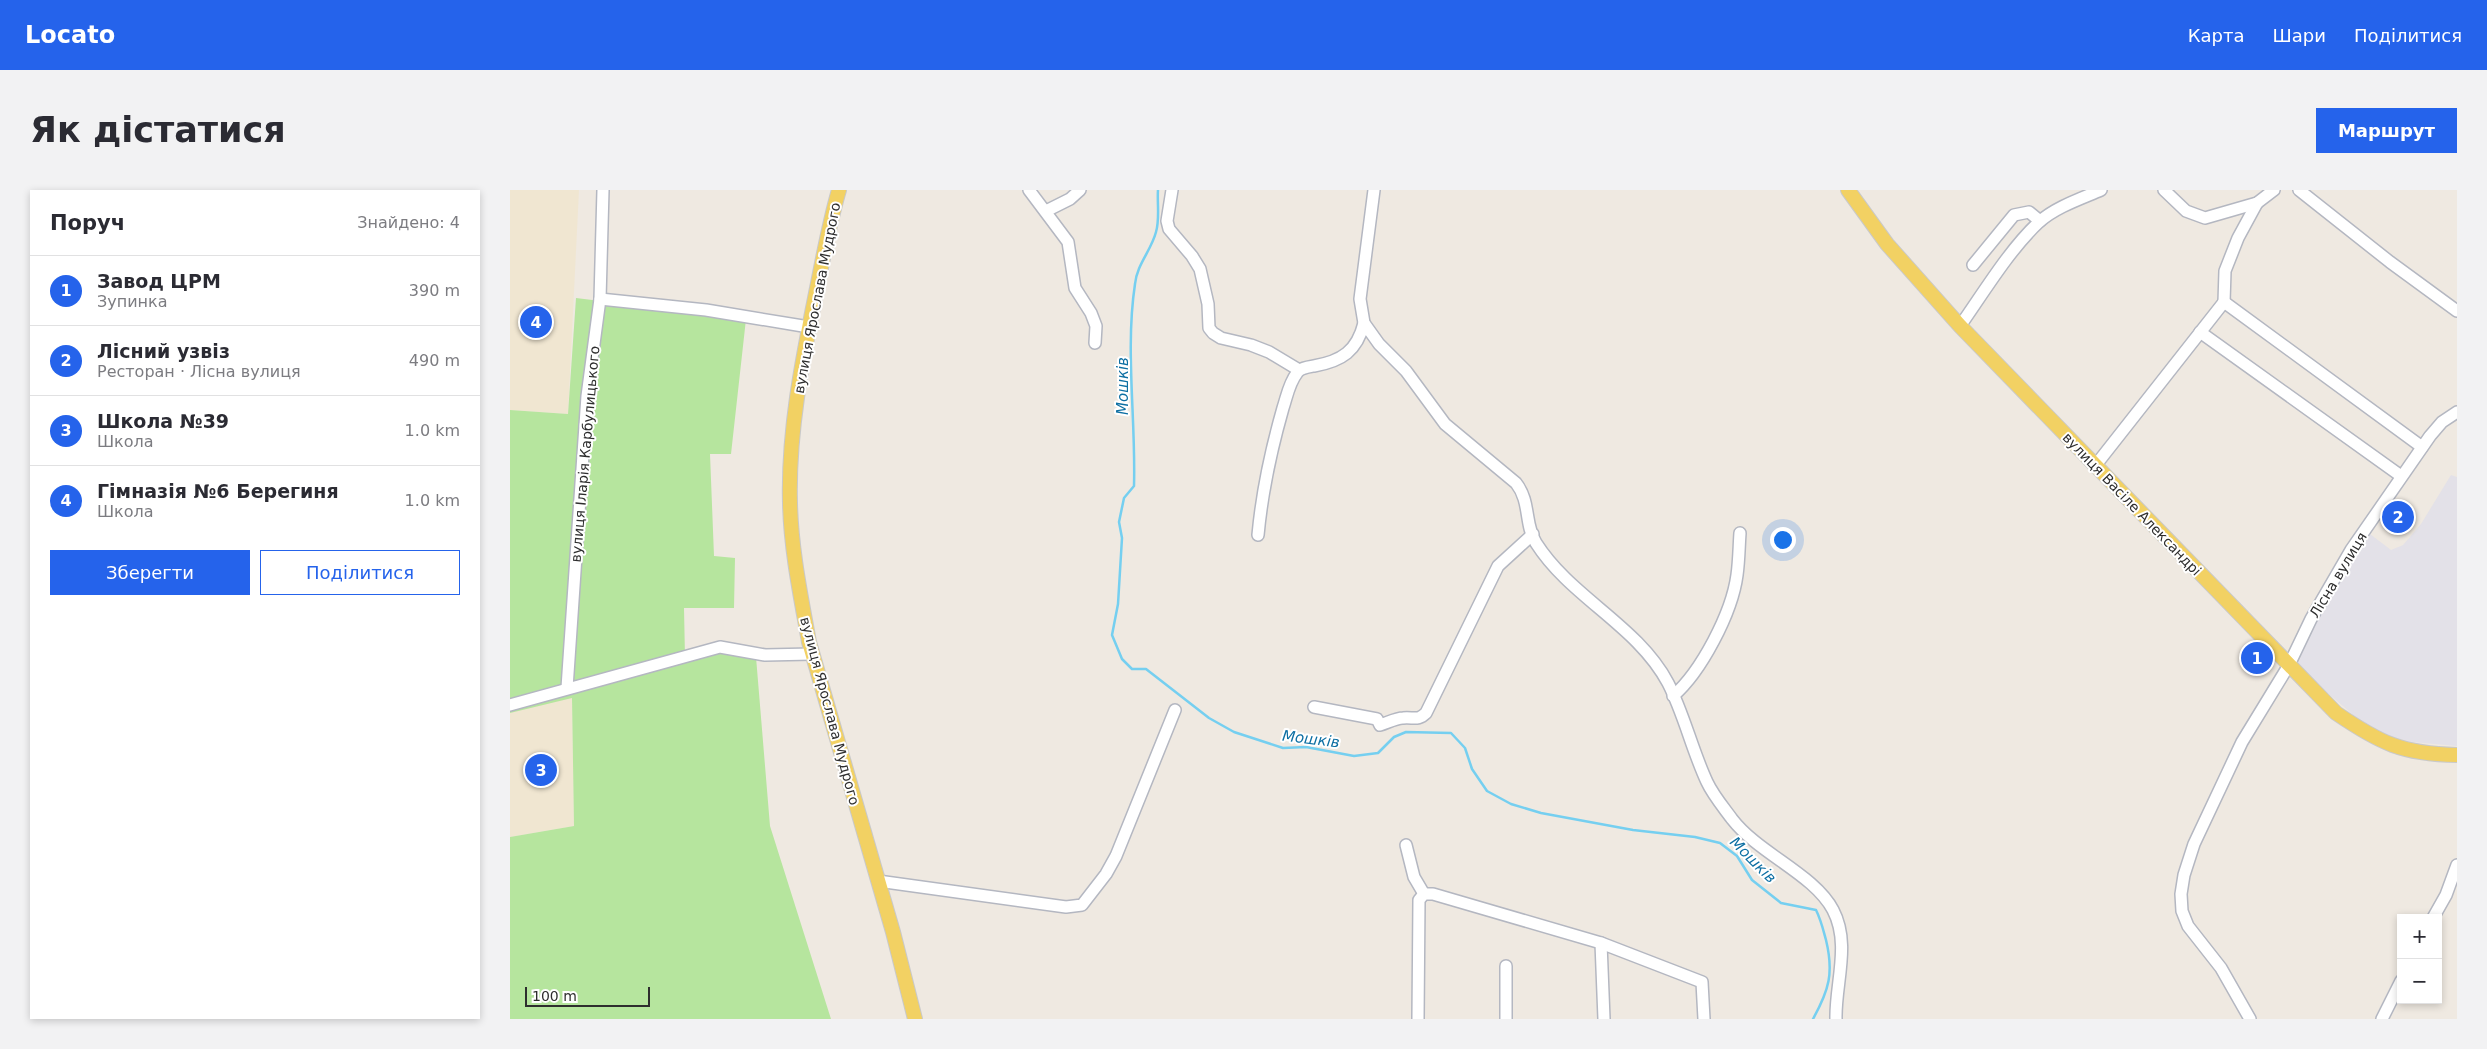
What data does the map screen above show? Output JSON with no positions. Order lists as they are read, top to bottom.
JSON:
{
  "streets": {
    "main road": ["вулиця Ярослава Мудрого", "вулиця Васіле Александрі"],
    "street": ["вулиця Іларія Карбулицького", "Лісна вулиця"]
  },
  "crossings": [
    ["вулиця Васіле Александрі", "Лісна вулиця"]
  ],
  "water": ["Мошків"],
  "scale_bar": "100 m",
  "page": {
    "header": "Locato",
    "nav": ["Карта", "Шари", "Поділитися"],
    "buttons": [
      "Маршрут",
      ["Зберегти", "Поділитися"]
    ],
    "title": "Як дістатися",
    "heading": ["Поруч", "Знайдено: 4"],
    "list": [
      {
        "mark": "1",
        "name": "Завод ЦРМ",
        "note": "Зупинка",
        "value": "390 m"
      },
      {
        "mark": "2",
        "name": "Лісний узвіз",
        "note": "Ресторан · Лісна вулиця",
        "value": "490 m"
      },
      {
        "mark": "3",
        "name": "Школа №39",
        "note": "Школа",
        "value": "1.0 km"
      },
      {
        "mark": "4",
        "name": "Гімназія №6 Берегиня",
        "note": "Школа",
        "value": "1.0 km"
      }
    ],
    "pins": [
      "4",
      "2",
      "1",
      "3"
    ],
    "map_buttons": ["+", "−"],
    "scale": "100 m"
  }
}
